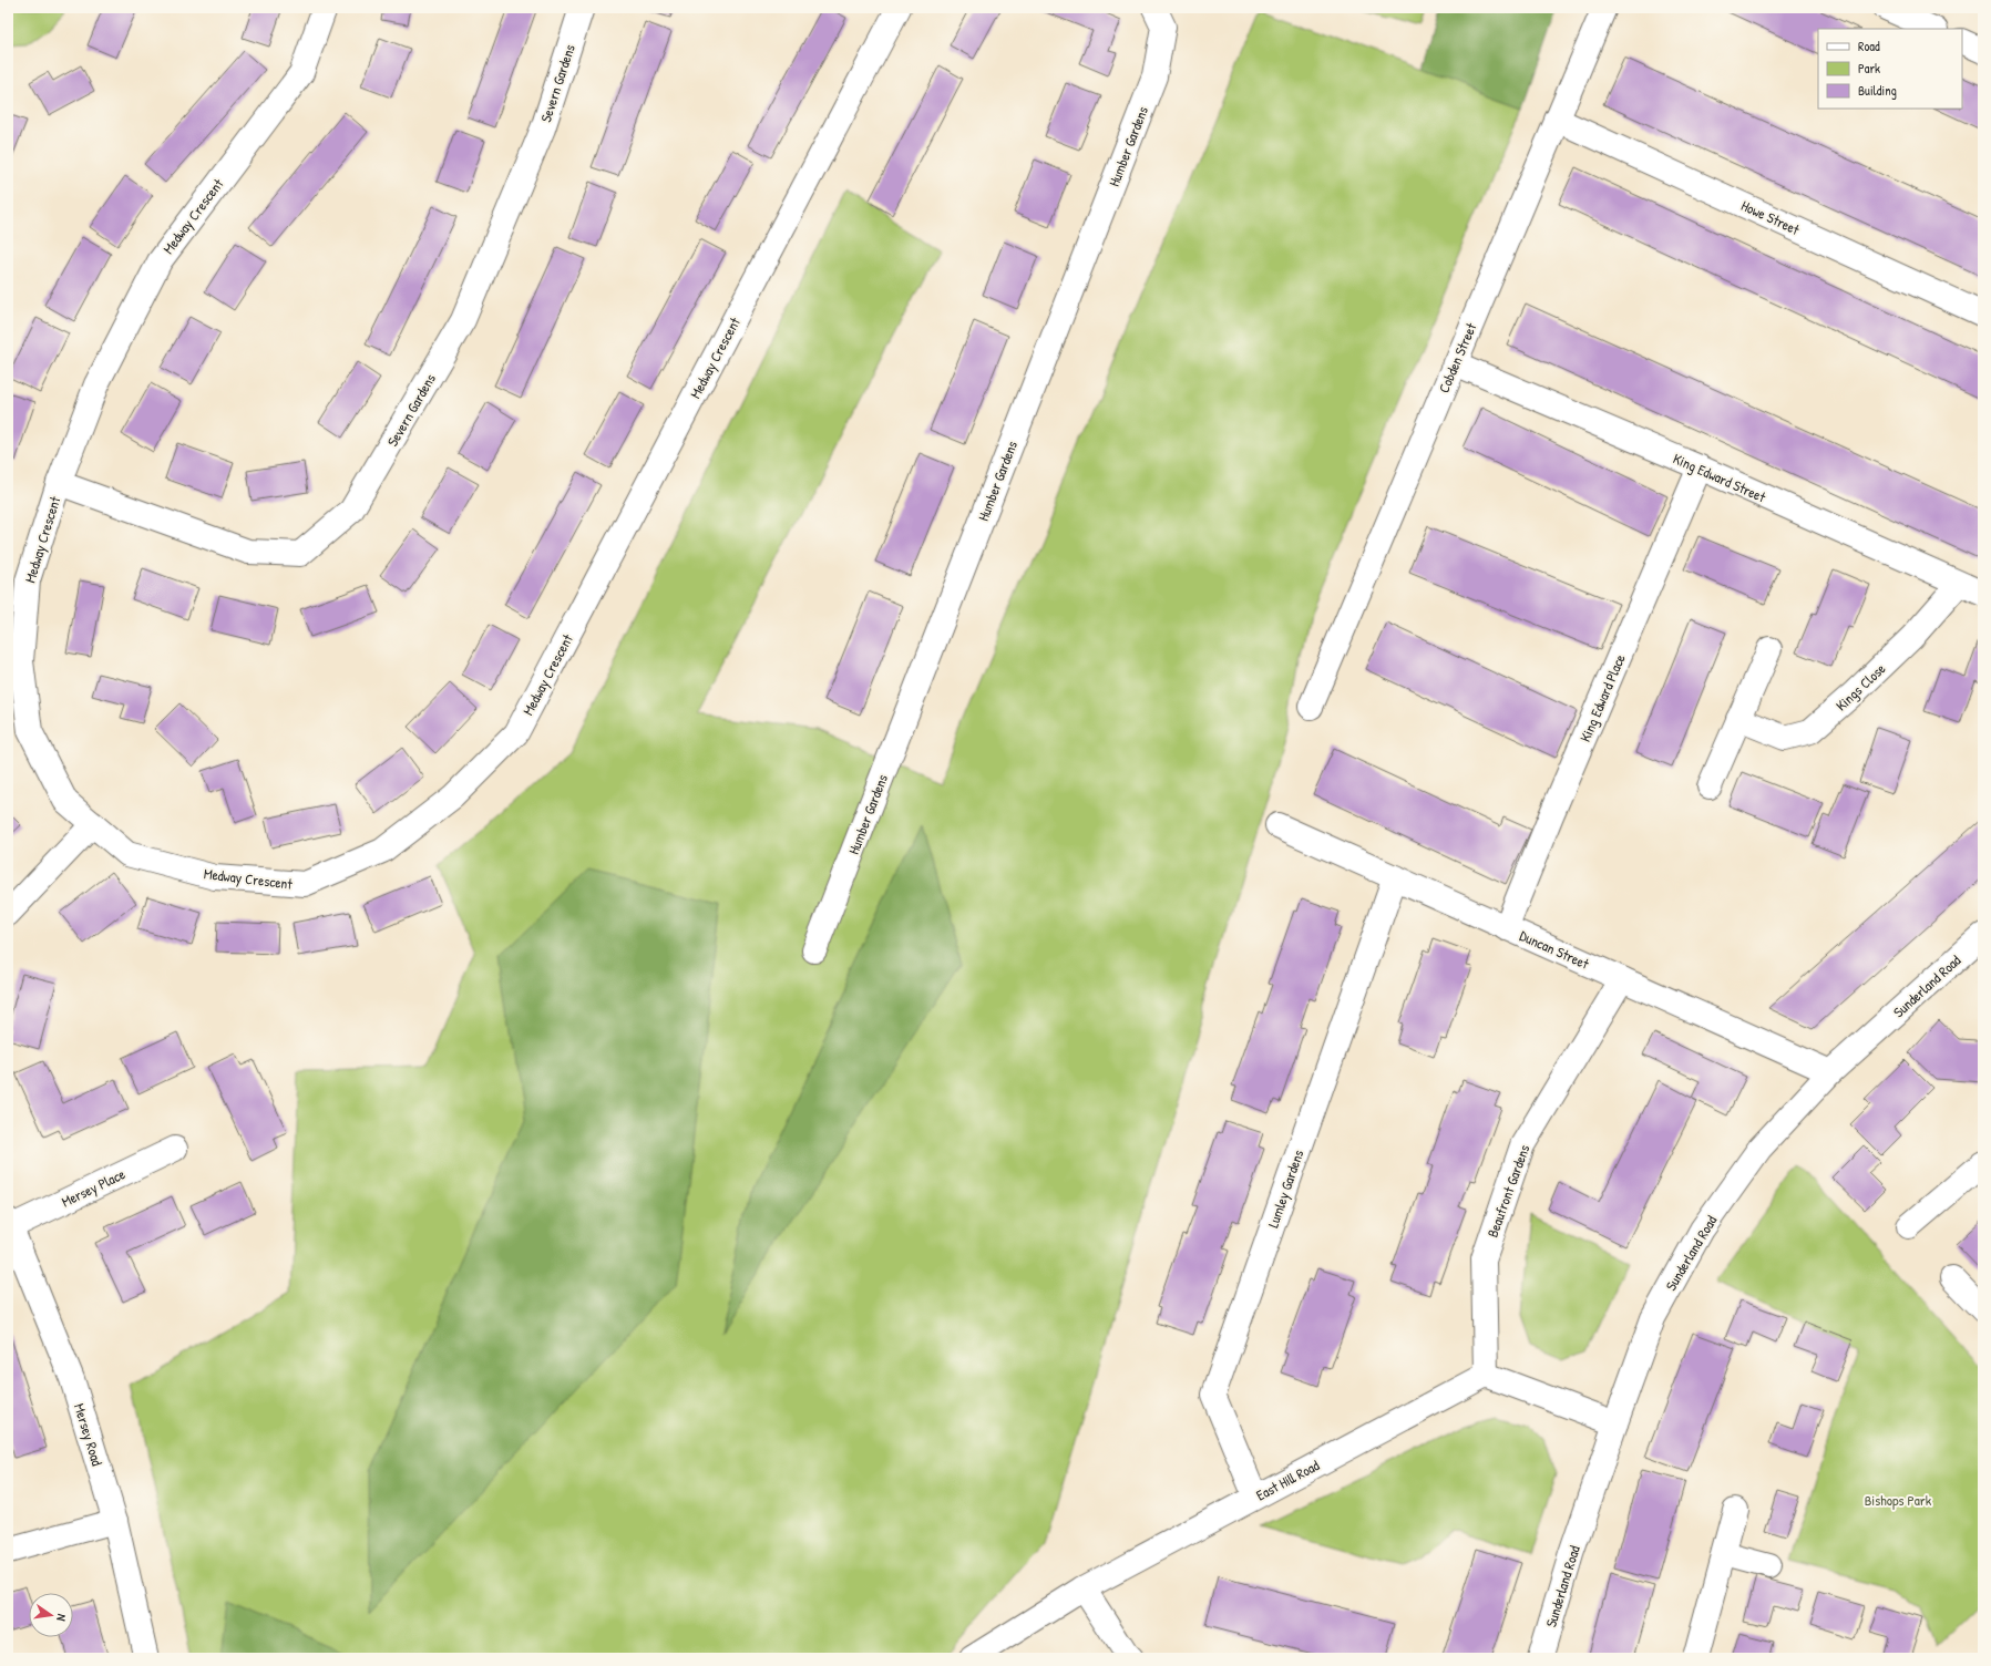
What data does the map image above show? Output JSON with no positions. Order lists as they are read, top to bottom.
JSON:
{
  "streets": {
    "street": [
      "Severn Gardens",
      "Humber Gardens",
      "Medway Crescent",
      "Howe Street",
      "Cobden Street",
      "King Edward Street",
      "Kings Close",
      "King Edward Place",
      "Duncan Street",
      "Sunderland Road",
      "Mersey Place",
      "Lumley Gardens",
      "Beaufront Gardens",
      "Mersey Road",
      "East Hill Road"
    ]
  },
  "crossings": [
    ["Severn Gardens", "Medway Crescent"],
    ["Howe Street", "Cobden Street"],
    ["Cobden Street", "King Edward Street"],
    ["King Edward Street", "Kings Close"],
    ["King Edward Street", "King Edward Place"],
    ["King Edward Place", "Duncan Street"],
    ["Duncan Street", "Sunderland Road"],
    ["Duncan Street", "Lumley Gardens"],
    ["Duncan Street", "Beaufront Gardens"],
    ["Mersey Place", "Mersey Road"],
    ["Lumley Gardens", "East Hill Road"],
    ["Beaufront Gardens", "East Hill Road"]
  ],
  "parks": ["Bishops Park"],
  "legend": ["Road", "Park", "Building"],
  "north": "right"
}
